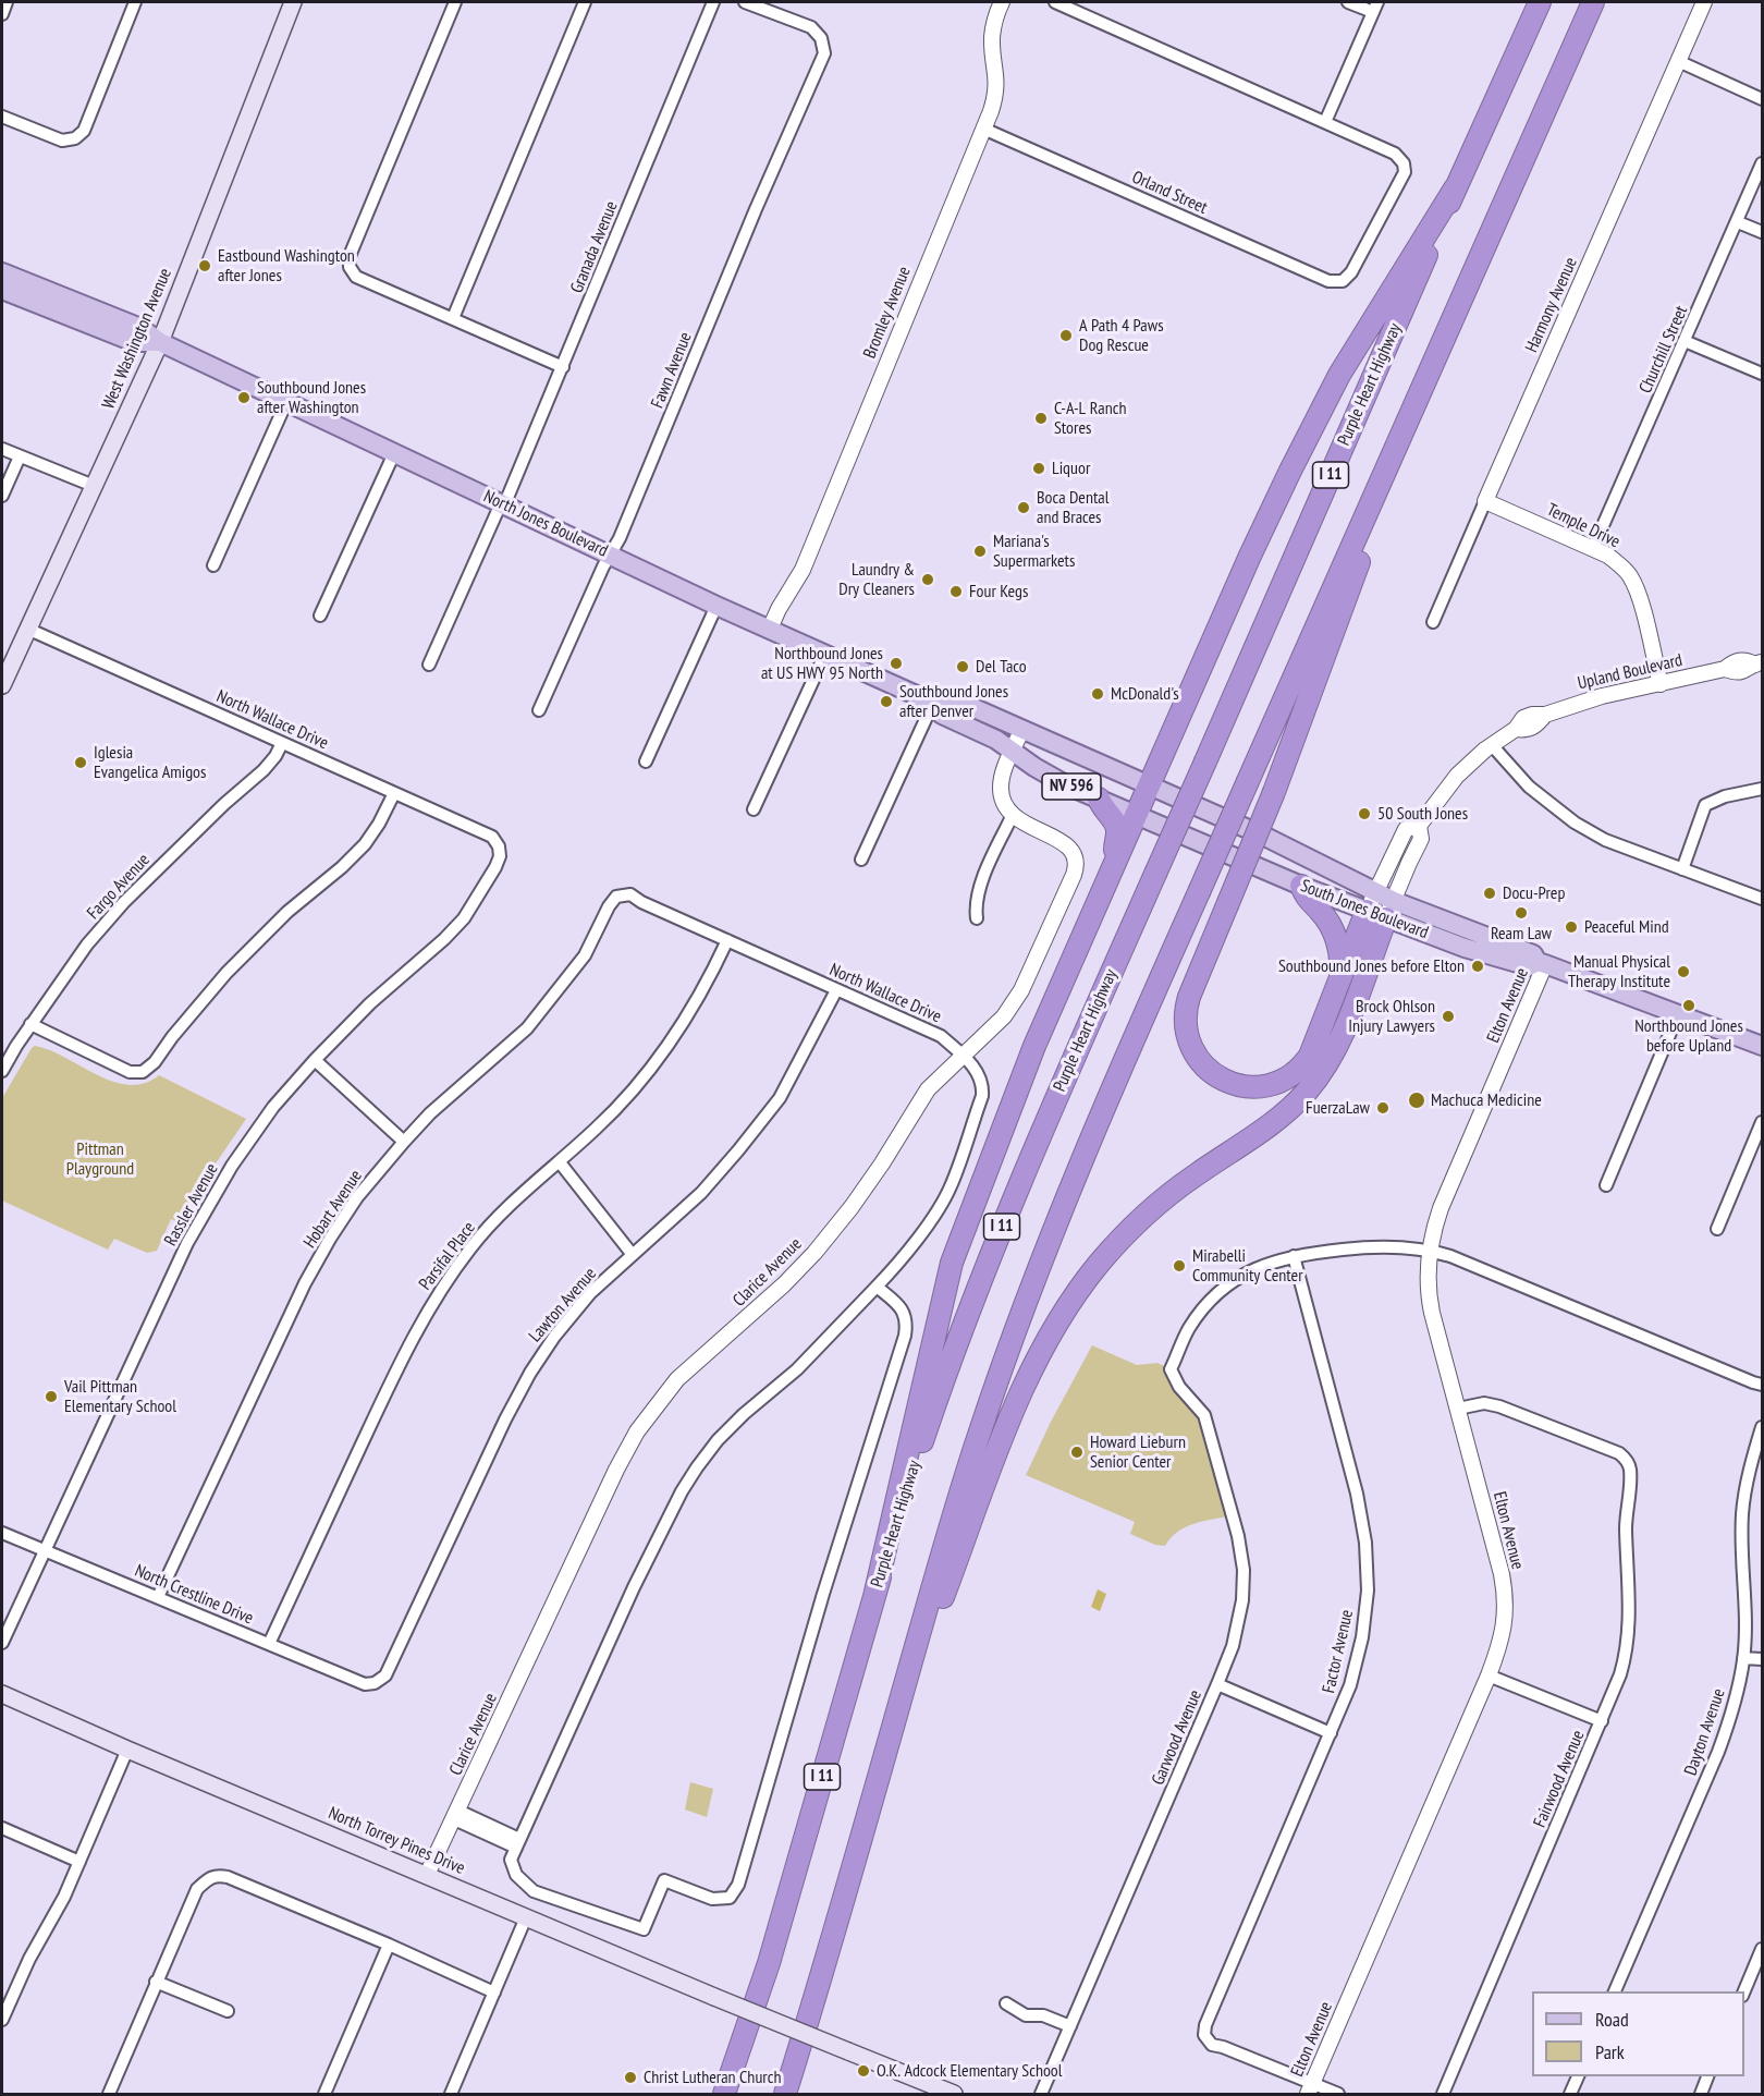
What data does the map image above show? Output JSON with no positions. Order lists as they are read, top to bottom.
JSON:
{
  "streets": {
    "highway": ["Purple Heart Highway", "I 11"],
    "main road": [
      "West Washington Avenue",
      "North Jones Boulevard",
      "NV 596",
      "South Jones Boulevard",
      "North Torrey Pines Drive"
    ],
    "street": [
      "Orland Street",
      "Granada Avenue",
      "Harmony Avenue",
      "Bromley Avenue",
      "Churchill Street",
      "Fawn Avenue",
      "Temple Drive",
      "Upland Boulevard",
      "North Wallace Drive",
      "Fargo Avenue",
      "Elton Avenue",
      "Rassler Avenue",
      "Hobart Avenue",
      "Parsifal Place",
      "Clarice Avenue",
      "Lawton Avenue",
      "North Crestline Drive",
      "Factor Avenue",
      "Dayton Avenue",
      "Garwood Avenue",
      "Fairwood Avenue"
    ]
  },
  "crossings": [
    ["Orland Street", "Bromley Avenue"],
    ["Granada Avenue", "North Jones Boulevard"],
    ["Harmony Avenue", "Temple Drive"],
    ["Bromley Avenue", "North Jones Boulevard"],
    ["West Washington Avenue", "North Jones Boulevard"],
    ["West Washington Avenue", "North Wallace Drive"],
    ["Churchill Street", "Temple Drive"],
    ["Fawn Avenue", "North Jones Boulevard"],
    ["North Jones Boulevard", "South Jones Boulevard"],
    ["Temple Drive", "Upland Boulevard"],
    ["Upland Boulevard", "South Jones Boulevard"],
    ["North Wallace Drive", "Fargo Avenue"],
    ["North Wallace Drive", "Rassler Avenue"],
    ["North Wallace Drive", "Hobart Avenue"],
    ["North Wallace Drive", "Parsifal Place"],
    ["North Wallace Drive", "Clarice Avenue"],
    ["North Wallace Drive", "Lawton Avenue"],
    ["South Jones Boulevard", "Elton Avenue"],
    ["Elton Avenue", "Factor Avenue"],
    ["Elton Avenue", "Fairwood Avenue"],
    ["Rassler Avenue", "North Crestline Drive"],
    ["Hobart Avenue", "North Crestline Drive"],
    ["Parsifal Place", "North Crestline Drive"],
    ["Clarice Avenue", "North Torrey Pines Drive"],
    ["Lawton Avenue", "North Crestline Drive"],
    ["Factor Avenue", "Garwood Avenue"]
  ],
  "parks": ["Pittman Playground"],
  "places": [
    "Eastbound Washington after Jones",
    "A Path 4 Paws Dog Rescue",
    "Southbound Jones after Washington",
    "C-A-L Ranch Stores",
    "Liquor",
    "Boca Dental and Braces",
    "Mariana's Supermarkets",
    "Laundry & Dry Cleaners",
    "Four Kegs",
    "Northbound Jones at US HWY 95 North",
    "Del Taco",
    "McDonald's",
    "Southbound Jones after Denver",
    "Iglesia Evangelica Amigos",
    "50 South Jones",
    "Docu-Prep",
    "Ream Law",
    "Peaceful Mind",
    "Southbound Jones before Elton",
    "Manual Physical Therapy Institute",
    "Northbound Jones before Upland",
    "Brock Ohlson Injury Lawyers",
    "Machuca Medicine",
    "FuerzaLaw",
    "Mirabelli Community Center",
    "Vail Pittman Elementary School",
    "Howard Lieburn Senior Center",
    "O.K. Adcock Elementary School",
    "Christ Lutheran Church"
  ],
  "legend": ["Road", "Park"]
}
